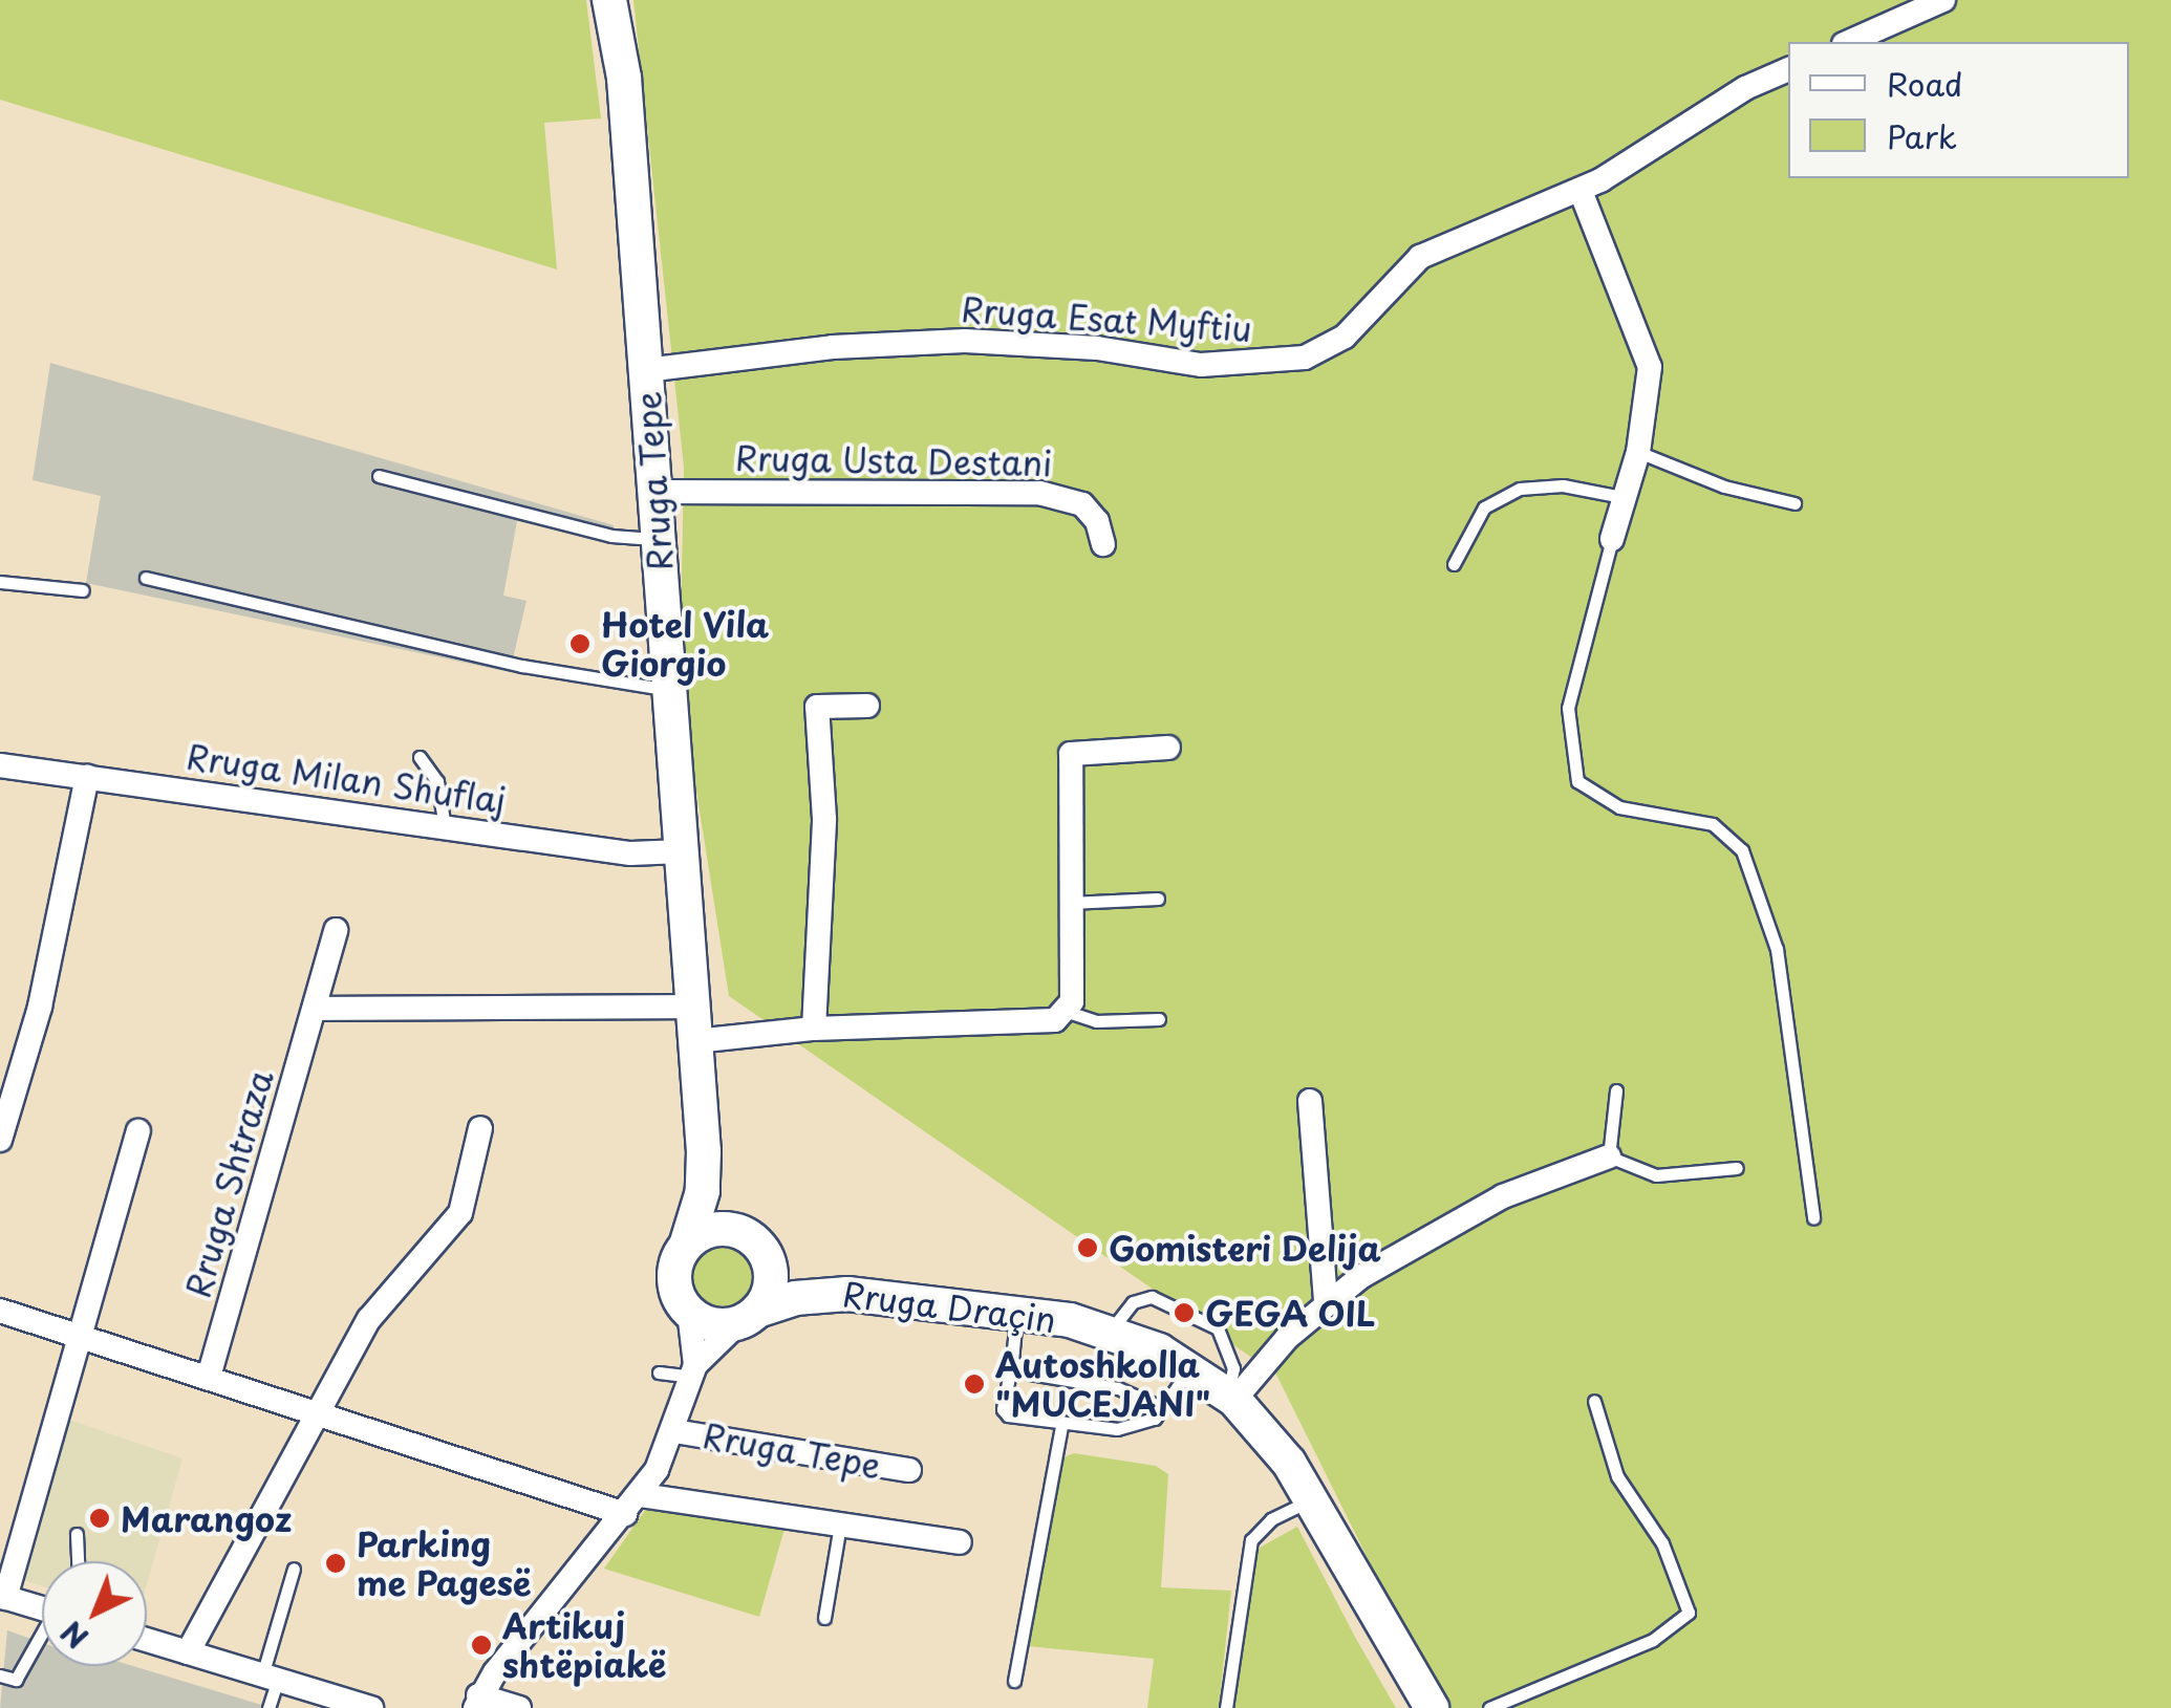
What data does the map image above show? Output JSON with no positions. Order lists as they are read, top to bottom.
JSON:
{
  "streets": {
    "main road": ["Rruga Tepe", "Rruga Draçin"],
    "street": [
      "Rruga Esat Myftiu",
      "Rruga Usta Destani",
      "Rruga Milan Shuflaj",
      "Rruga Shtraza"
    ]
  },
  "crossings": [
    ["Rruga Esat Myftiu", "Rruga Tepe"],
    ["Rruga Usta Destani", "Rruga Tepe"],
    ["Rruga Tepe", "Rruga Milan Shuflaj"],
    ["Rruga Tepe", "Rruga Draçin"]
  ],
  "places": [
    "Hotel Vila Giorgio",
    "Gomisteri Delija",
    "GEGA OIL",
    "Autoshkolla \"MUCEJANI\"",
    "Marangoz",
    "Parking me Pagesë",
    "Artikuj shtëpiakë"
  ],
  "legend": ["Road", "Park"],
  "north": "bottom left"
}
